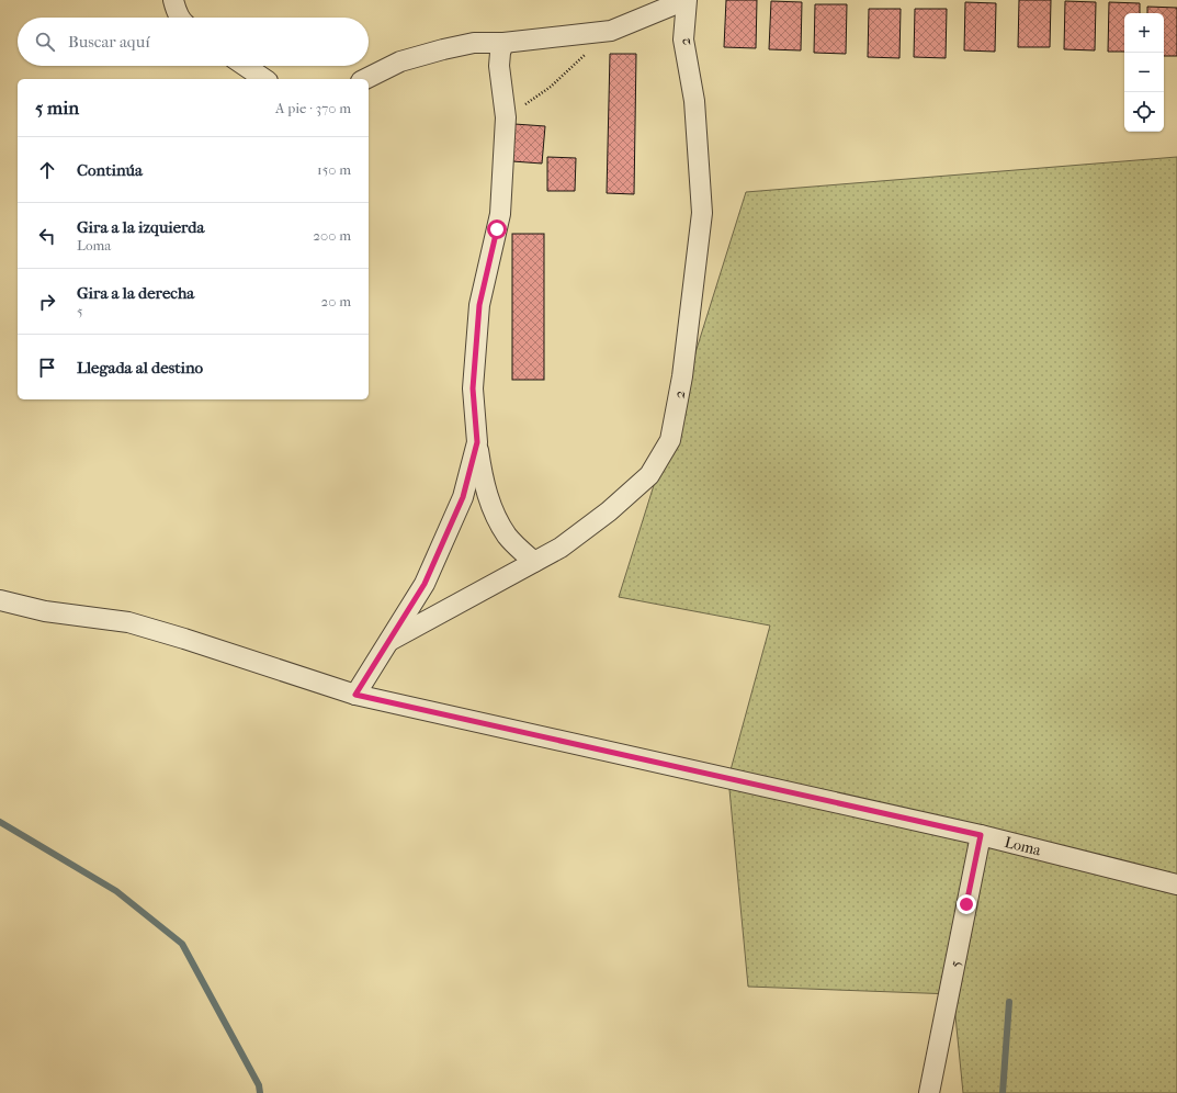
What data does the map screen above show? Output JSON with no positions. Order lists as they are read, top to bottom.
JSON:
{
  "streets": {
    "street": ["2", "Loma", "5"]
  },
  "crossings": [
    ["Loma", "5"]
  ],
  "page": {
    "map_buttons": ["+", "−"],
    "search": "Buscar aquí",
    "heading": ["5 min", "A pie · 370 m"],
    "list": [
      ["Continúa", "150 m"],
      ["Gira a la izquierda", "Loma", "200 m"],
      ["Gira a la derecha", "5", "20 m"],
      "Llegada al destino"
    ]
  }
}
